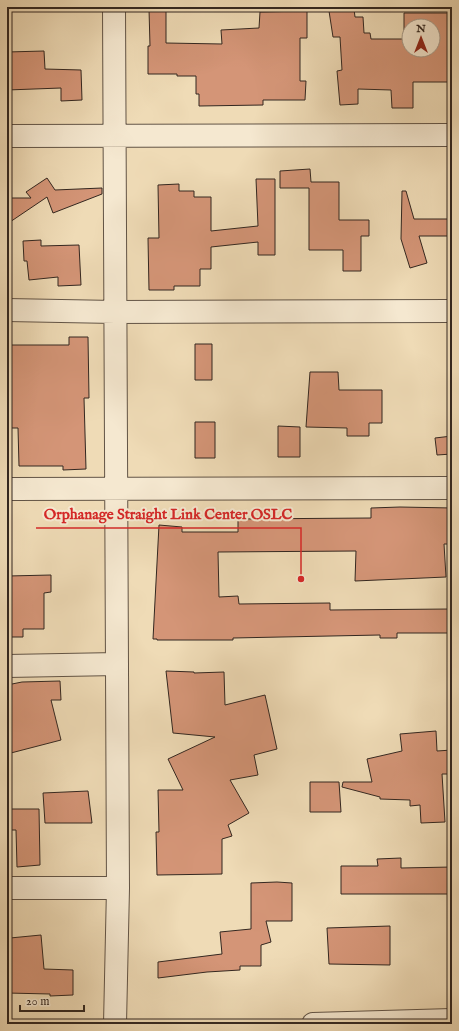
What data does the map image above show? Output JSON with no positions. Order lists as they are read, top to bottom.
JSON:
{
  "places": ["Orphanage Straight Link Center OSLC"],
  "scale_bar": "20 m",
  "north": "top"
}
